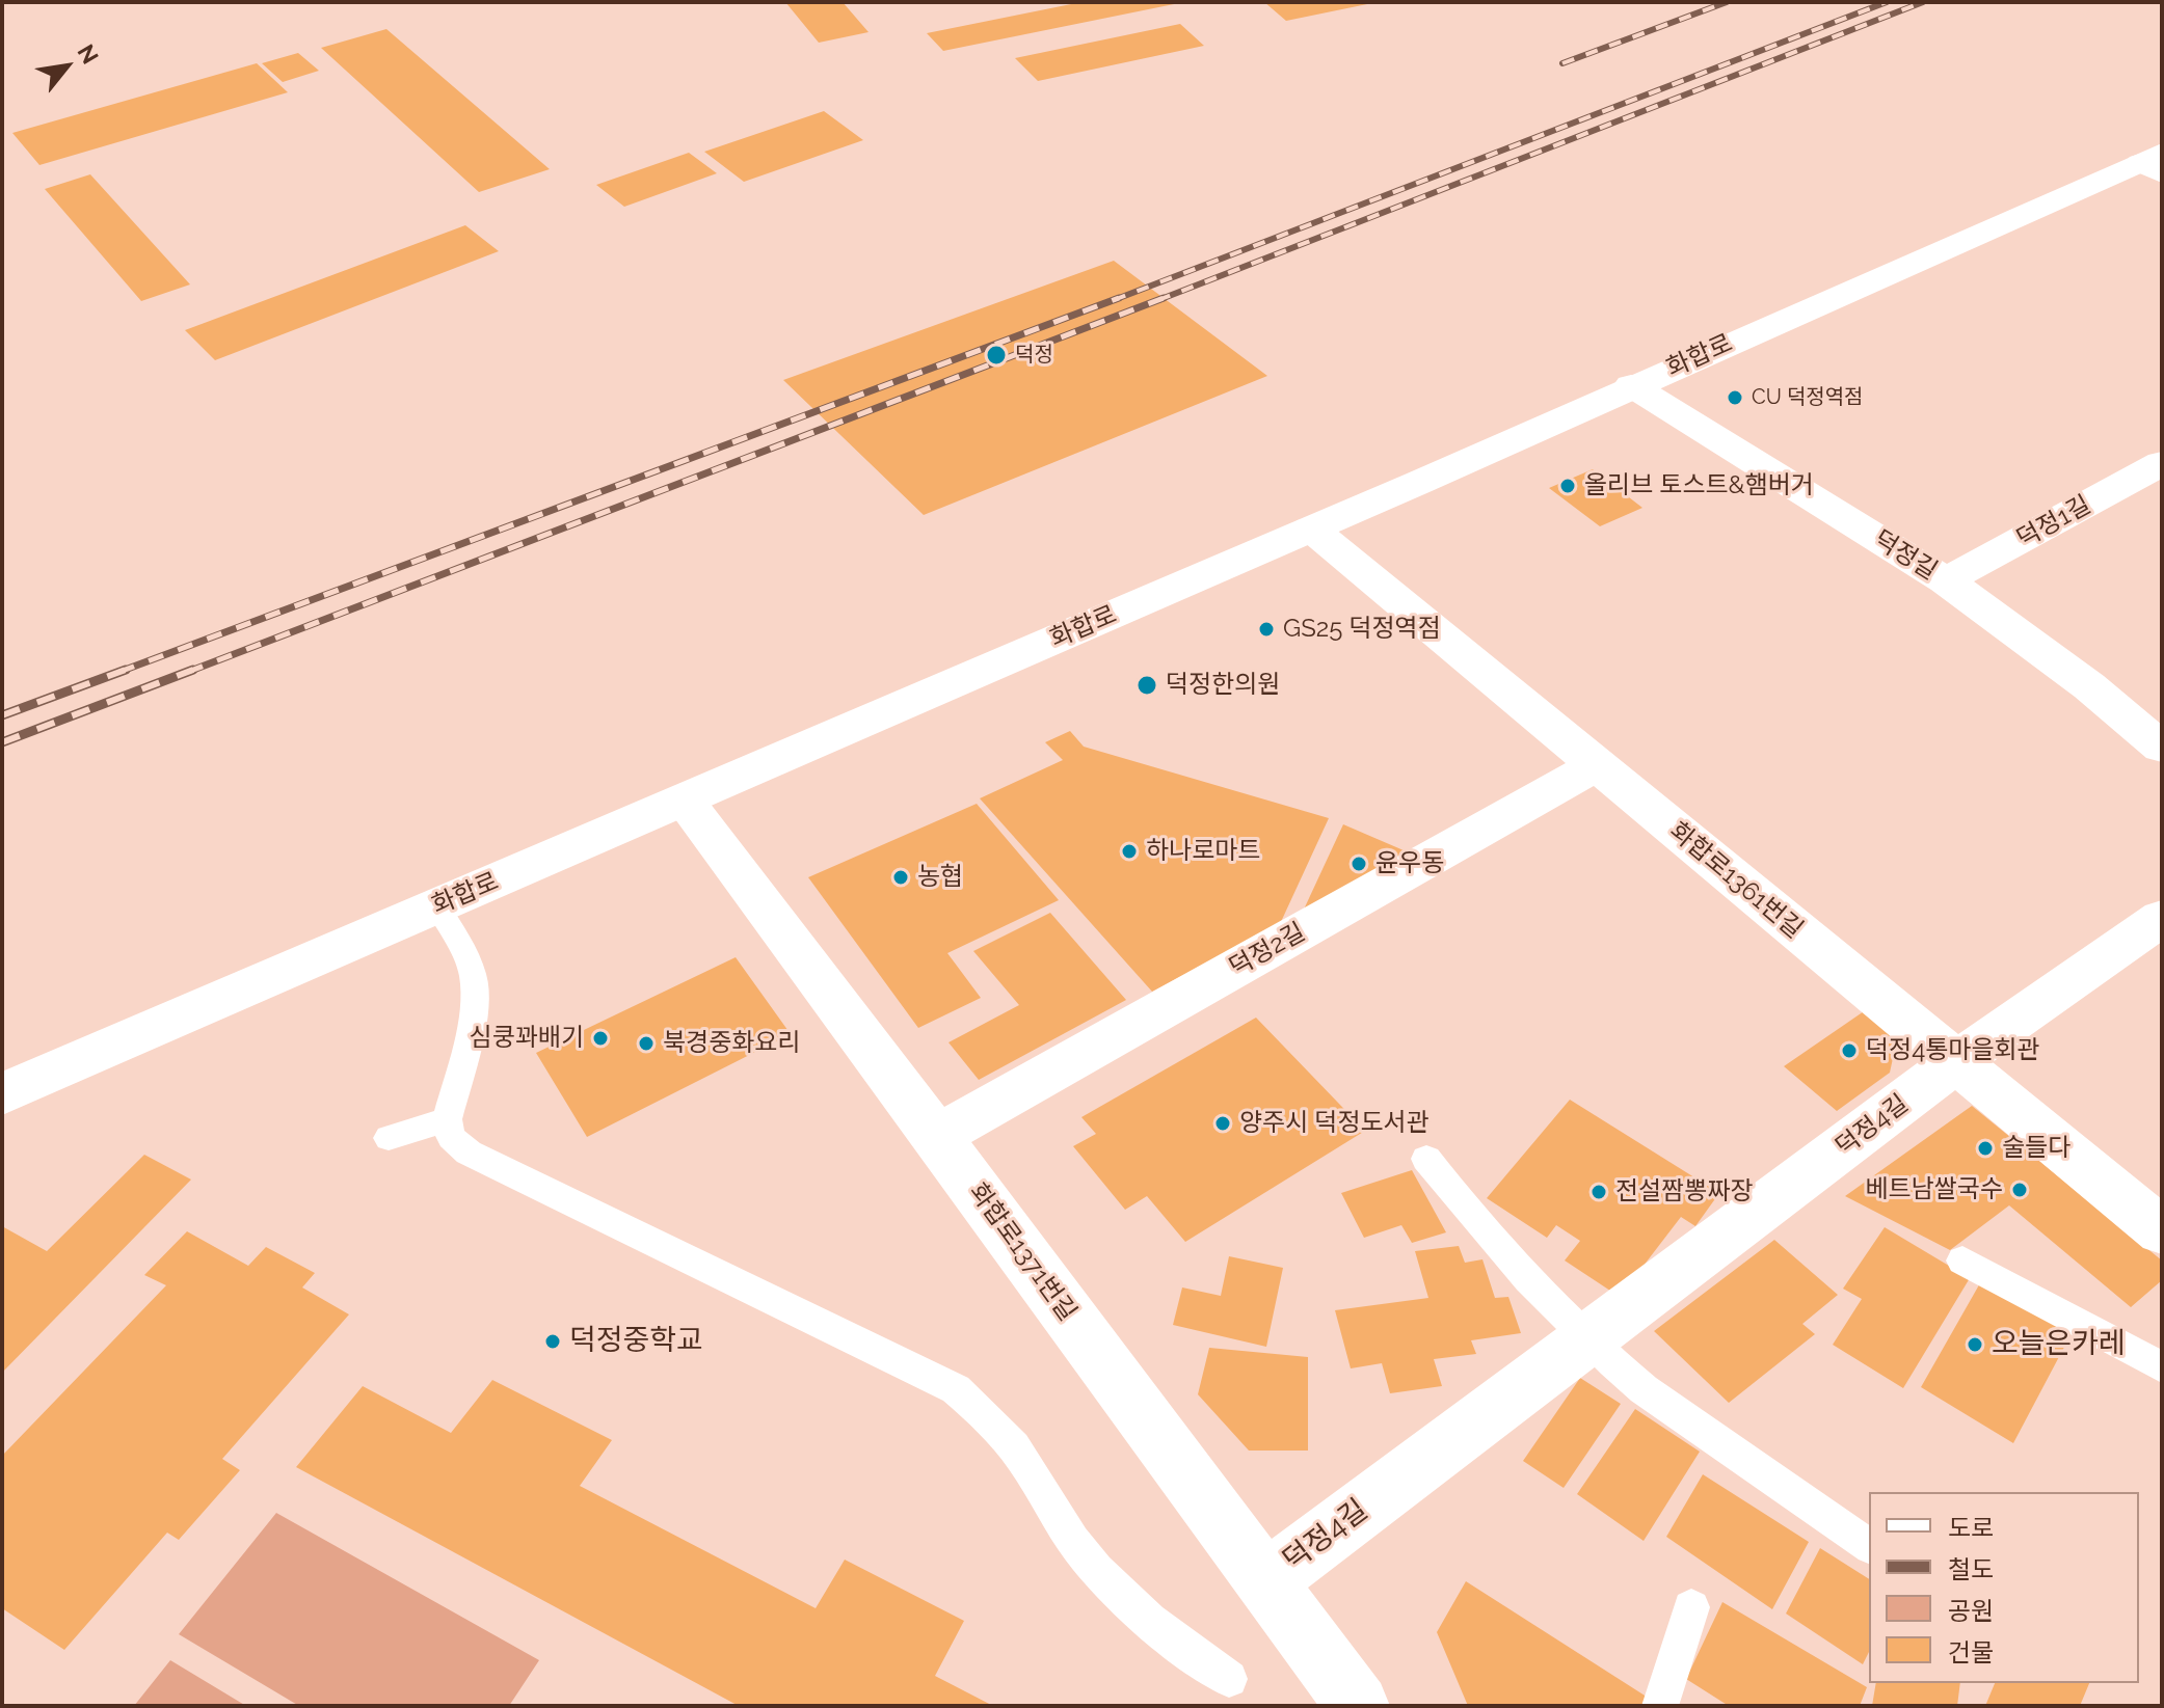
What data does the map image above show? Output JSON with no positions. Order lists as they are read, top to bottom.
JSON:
{
  "streets": {
    "street": [
      "화합로",
      "덕정1길",
      "덕정길",
      "화합로1361번길",
      "덕정2길",
      "덕정4길",
      "화합로1371번길"
    ]
  },
  "crossings": [
    ["화합로", "덕정길"],
    ["화합로", "화합로1361번길"],
    ["화합로", "화합로1371번길"],
    ["덕정1길", "덕정길"],
    ["화합로1361번길", "덕정2길"],
    ["화합로1361번길", "덕정4길"],
    ["덕정2길", "화합로1371번길"],
    ["덕정4길", "화합로1371번길"]
  ],
  "places": [
    "덕정",
    "CU 덕정역점",
    "올리브 토스트&햄버거",
    "GS25 덕정역점",
    "덕정한의원",
    "하나로마트",
    "윤우동",
    "농협",
    "심쿵꽈배기",
    "북경중화요리",
    "덕정4통마을회관",
    "양주시 덕정도서관",
    "술들다",
    "베트남쌀국수",
    "전설짬뽕짜장",
    "덕정중학교",
    "오늘은카레"
  ],
  "legend": [
    "도로",
    "철도",
    "공원",
    "건물"
  ],
  "north": "top right"
}
